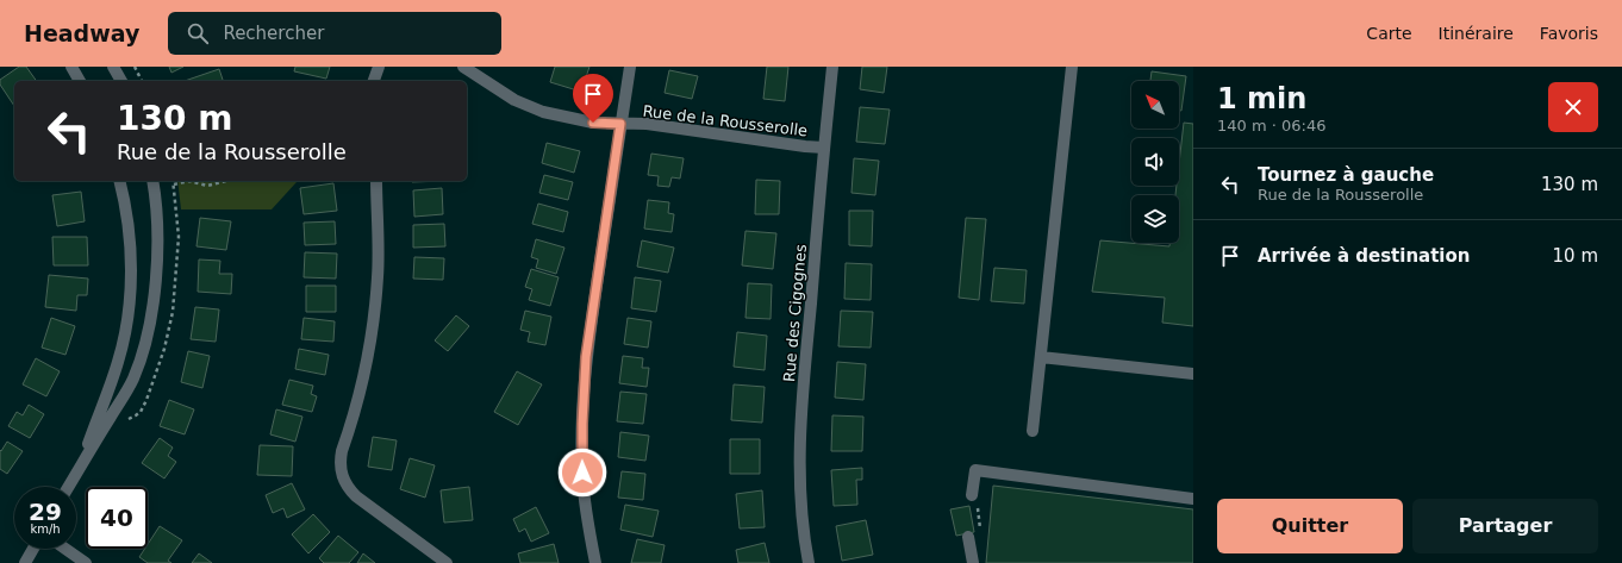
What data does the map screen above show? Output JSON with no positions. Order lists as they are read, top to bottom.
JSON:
{
  "streets": {
    "street": ["Rue de la Rousserolle", "Rue des Cigognes"]
  },
  "crossings": [
    ["Rue de la Rousserolle", "Rue des Cigognes"]
  ],
  "north": "top left",
  "page": {
    "header": "Headway",
    "search": "Rechercher",
    "nav": ["Carte", "Itinéraire", "Favoris"],
    "heading": ["1 min", "140 m · 06:46"],
    "turn": ["130 m", "Rue de la Rousserolle"],
    "list": [
      {
        "name": "Tournez à gauche",
        "note": "Rue de la Rousserolle",
        "value": "130 m"
      },
      {
        "name": "Arrivée à destination",
        "value": "10 m"
      }
    ],
    "speed": "29 km/h",
    "limit": "40",
    "buttons": ["Quitter", "Partager"]
  }
}
